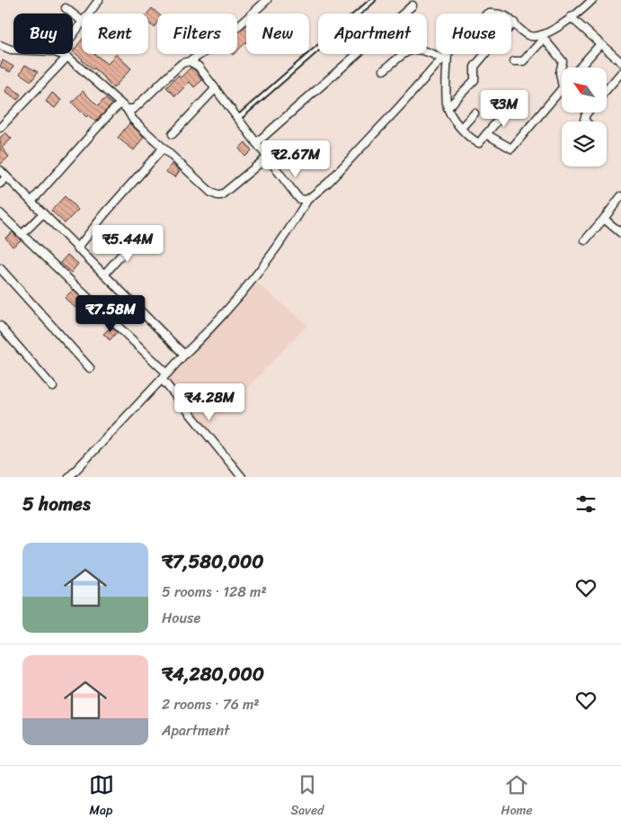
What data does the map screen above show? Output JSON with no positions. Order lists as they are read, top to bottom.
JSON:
{
  "north": "top left",
  "page": {
    "chip": [
      "Buy",
      "Rent",
      "Filters",
      "New",
      "Apartment",
      "House"
    ],
    "price": [
      "₹3M",
      "₹2.67M",
      "₹5.44M",
      "₹7.58M",
      "₹4.28M"
    ],
    "heading": "5 homes",
    "list": [
      {
        "name": "₹7,580,000",
        "note": "5 rooms · 128 m² · House"
      },
      {
        "name": "₹4,280,000",
        "note": "2 rooms · 76 m² · Apartment"
      }
    ],
    "tabs": ["Map", "Saved", "Home"]
  }
}
